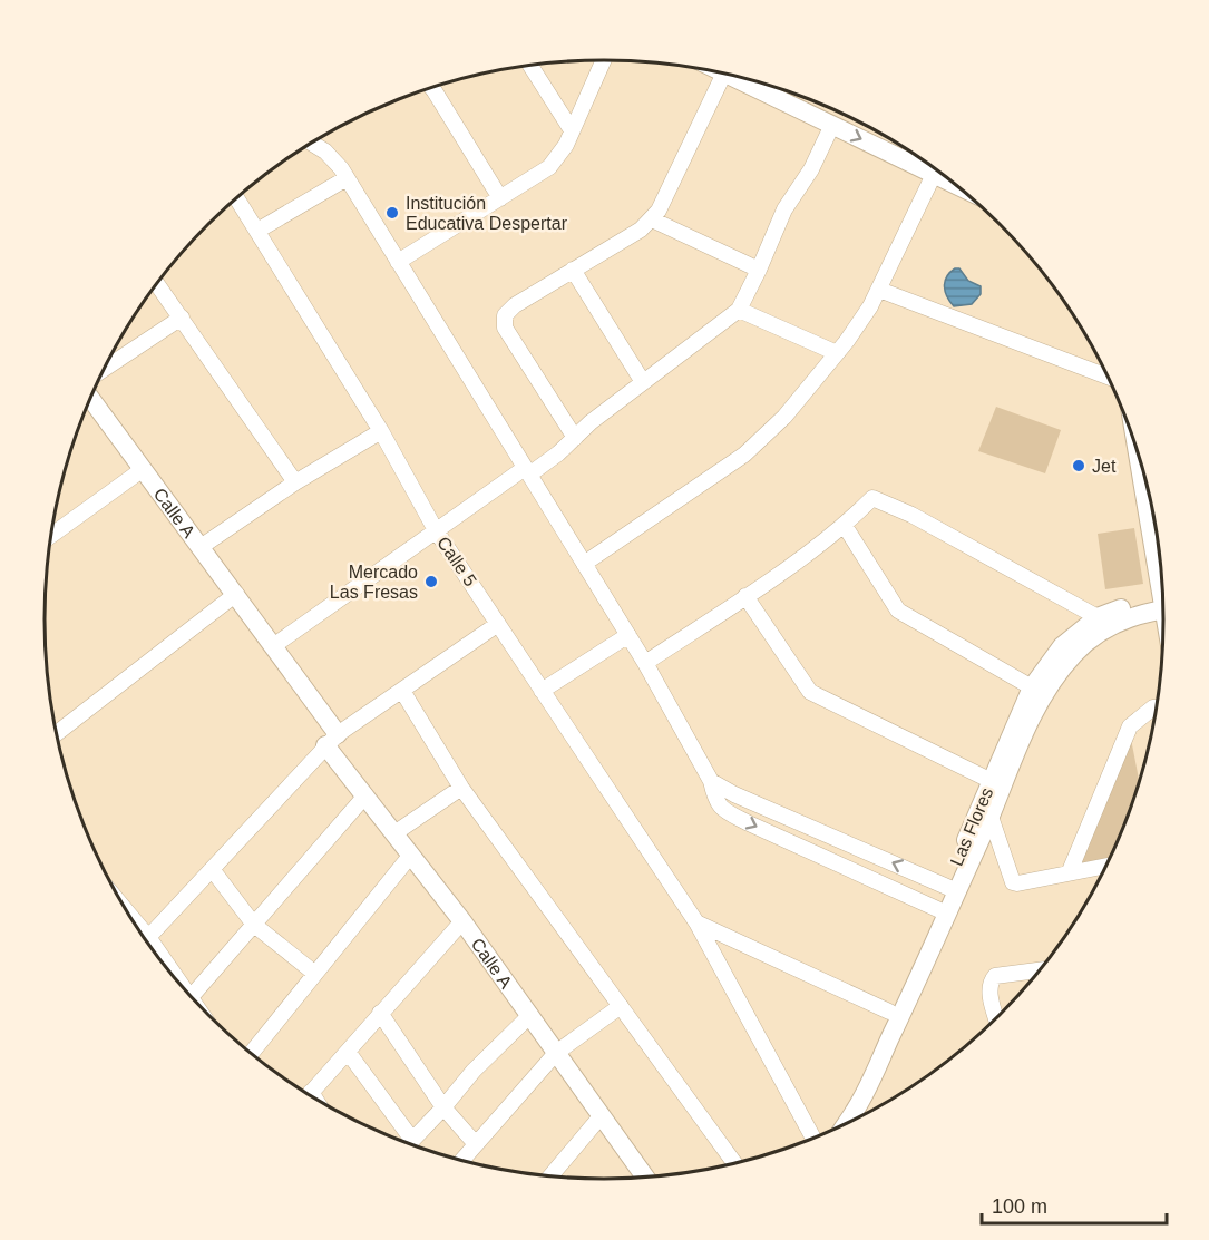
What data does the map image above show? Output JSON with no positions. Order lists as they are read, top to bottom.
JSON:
{
  "streets": {
    "street": ["Calle A", "Calle 5", "Las Flores"]
  },
  "places": ["Institución Educativa Despertar", "Jet", "Mercado Las Fresas"],
  "scale_bar": "100 m"
}
